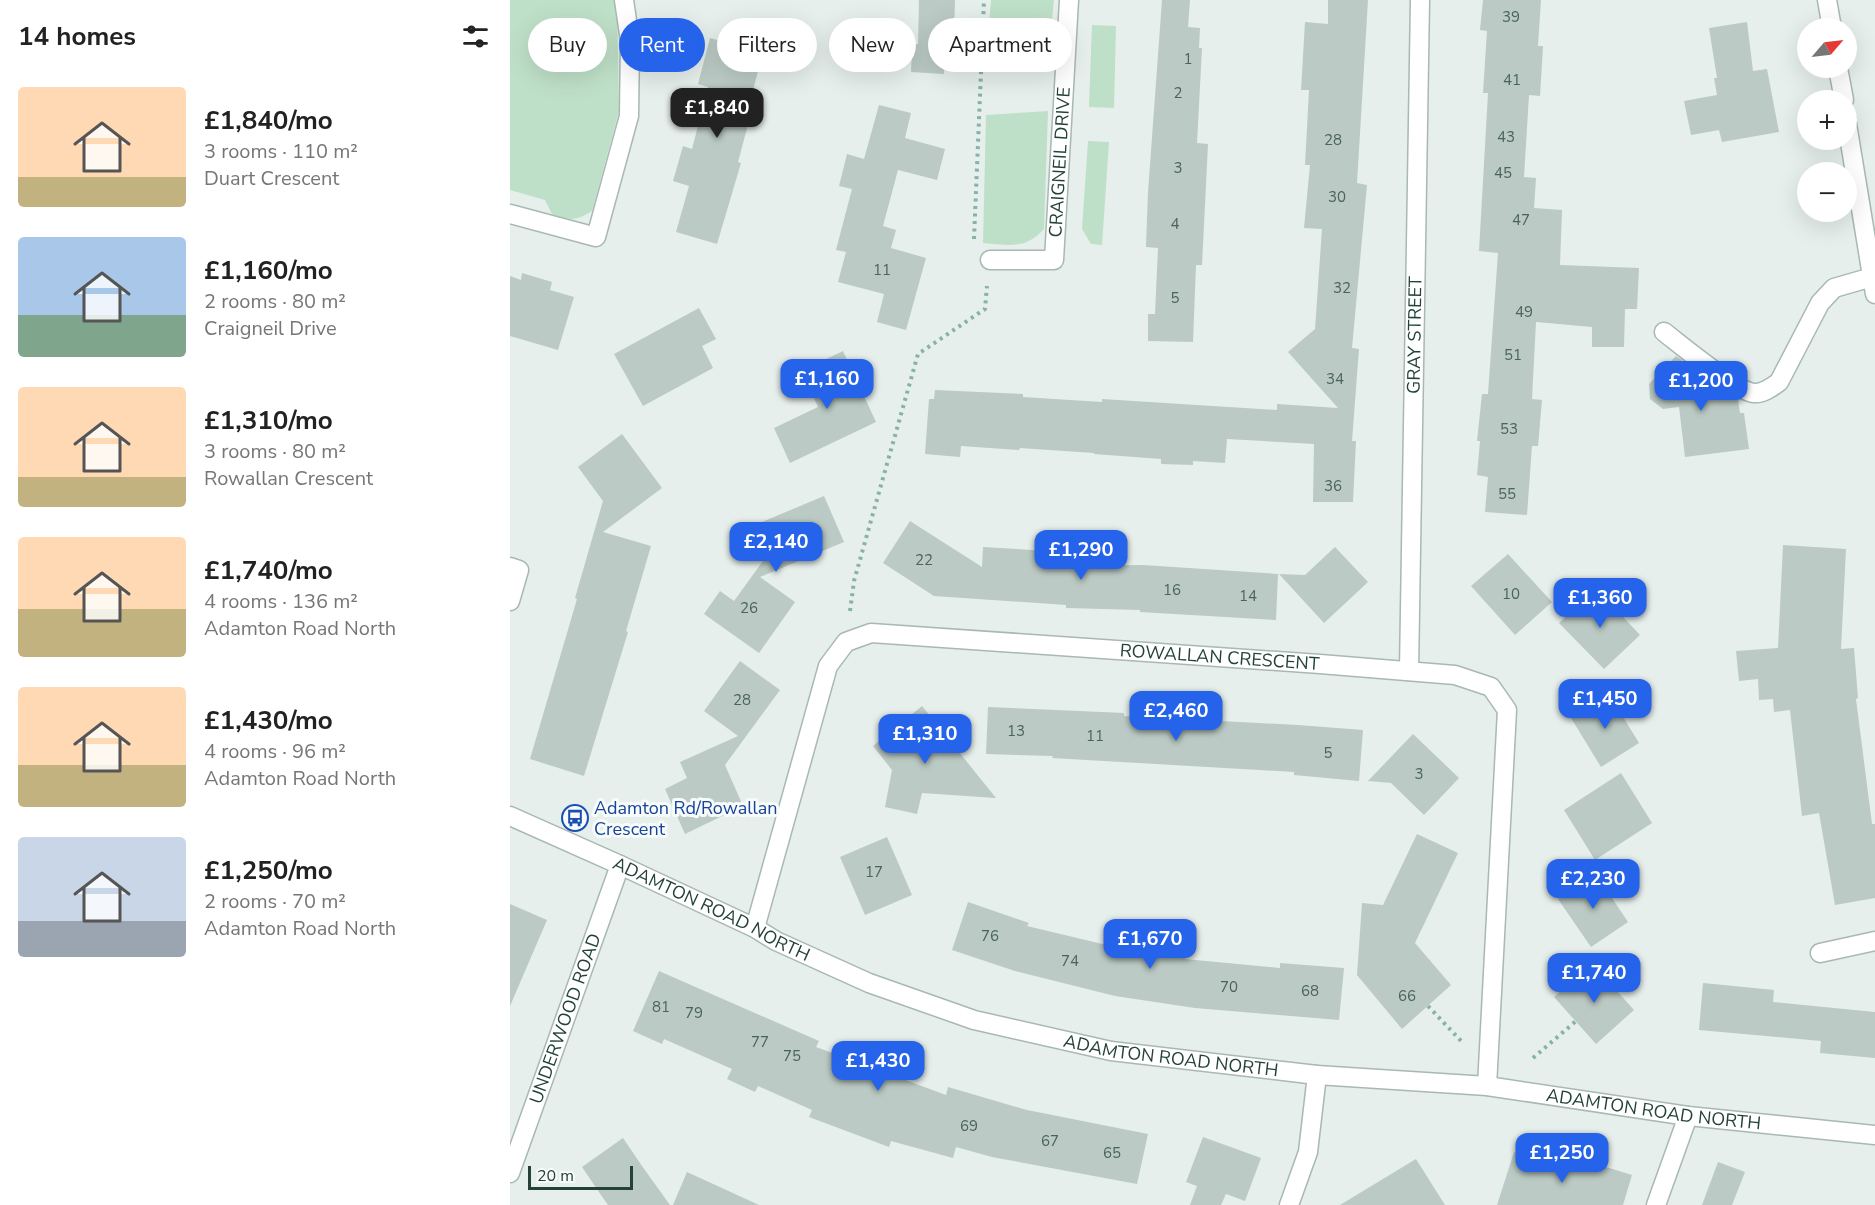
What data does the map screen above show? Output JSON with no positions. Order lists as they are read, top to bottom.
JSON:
{
  "streets": {
    "street": [
      "CRAIGNEIL DRIVE",
      "GRAY STREET",
      "ROWALLAN CRESCENT",
      "ADAMTON ROAD NORTH",
      "UNDERWOOD ROAD"
    ]
  },
  "crossings": [
    ["GRAY STREET", "ROWALLAN CRESCENT"],
    ["ROWALLAN CRESCENT", "ADAMTON ROAD NORTH"],
    ["ADAMTON ROAD NORTH", "UNDERWOOD ROAD"]
  ],
  "places": {
    "bus stop": ["Adamton Rd/Rowallan Crescent"]
  },
  "house_numbers": [
    "39",
    "1",
    "41",
    "2",
    "43",
    "28",
    "3",
    "45",
    "30",
    "47",
    "4",
    "11",
    "32",
    "5",
    "49",
    "51",
    "34",
    "53",
    "36",
    "55",
    "22",
    "16",
    "10",
    "14",
    "26",
    "28",
    "13",
    "11",
    "5",
    "3",
    "17",
    "76",
    "74",
    "70",
    "68",
    "66",
    "81",
    "79",
    "77",
    "75",
    "69",
    "67",
    "65"
  ],
  "scale_bar": "20 m",
  "north": "top right",
  "page": {
    "heading": "14 homes",
    "map_buttons": ["+", "−"],
    "chip": [
      "Buy",
      "Rent",
      "Filters",
      "New",
      "Apartment"
    ],
    "list": [
      {
        "name": "£1,840/mo",
        "note": "3 rooms · 110 m² · Duart Crescent"
      },
      {
        "name": "£1,160/mo",
        "note": "2 rooms · 80 m² · Craigneil Drive"
      },
      {
        "name": "£1,310/mo",
        "note": "3 rooms · 80 m² · Rowallan Crescent"
      },
      {
        "name": "£1,740/mo",
        "note": "4 rooms · 136 m² · Adamton Road North"
      },
      {
        "name": "£1,430/mo",
        "note": "4 rooms · 96 m² · Adamton Road North"
      },
      {
        "name": "£1,250/mo",
        "note": "2 rooms · 70 m² · Adamton Road North"
      }
    ],
    "price": [
      "£1,840",
      "£1,160",
      "£1,200",
      "£2,140",
      "£1,290",
      "£1,360",
      "£1,450",
      "£2,460",
      "£1,310",
      "£2,230",
      "£1,670",
      "£1,740",
      "£1,430",
      "£1,250"
    ],
    "scale": "20 m"
  }
}
